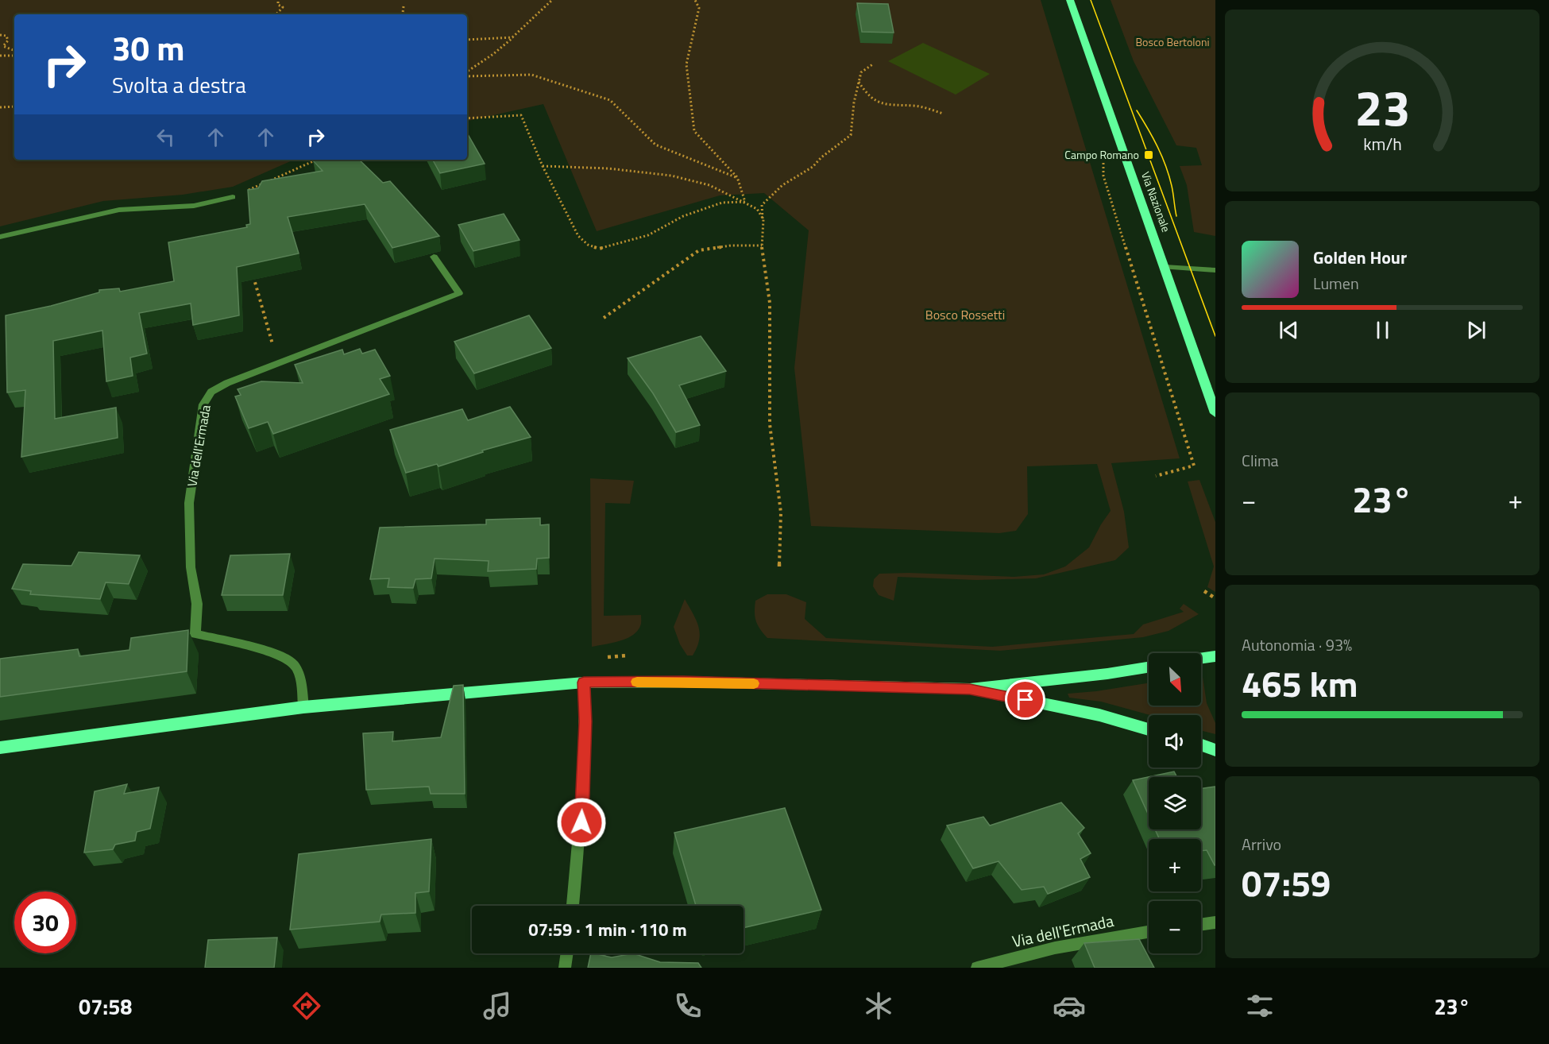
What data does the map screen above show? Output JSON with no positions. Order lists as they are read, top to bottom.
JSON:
{
  "streets": {
    "main road": ["Via Nazionale"],
    "street": ["Via dell'Ermada"]
  },
  "parks": ["Bosco Bertoloni", "Bosco Rossetti"],
  "places": {
    "transit": ["Campo Romano"]
  },
  "north": "bottom right",
  "page": {
    "turn": ["30 m", "Svolta a destra"],
    "song": ["Golden Hour", "Lumen"],
    "tile": [
      "Clima",
      ["Autonomia · 93%", "465 km"],
      ["Arrivo", "07:59"]
    ],
    "heat": ["−", "23°", "+"],
    "map_buttons": ["+", "−"],
    "limit": "30",
    "trip": "07:59 · 1 min · 110 m",
    "tabs": ["07:58", "23°"],
    "gauge": ["23", "km/h"]
  }
}
